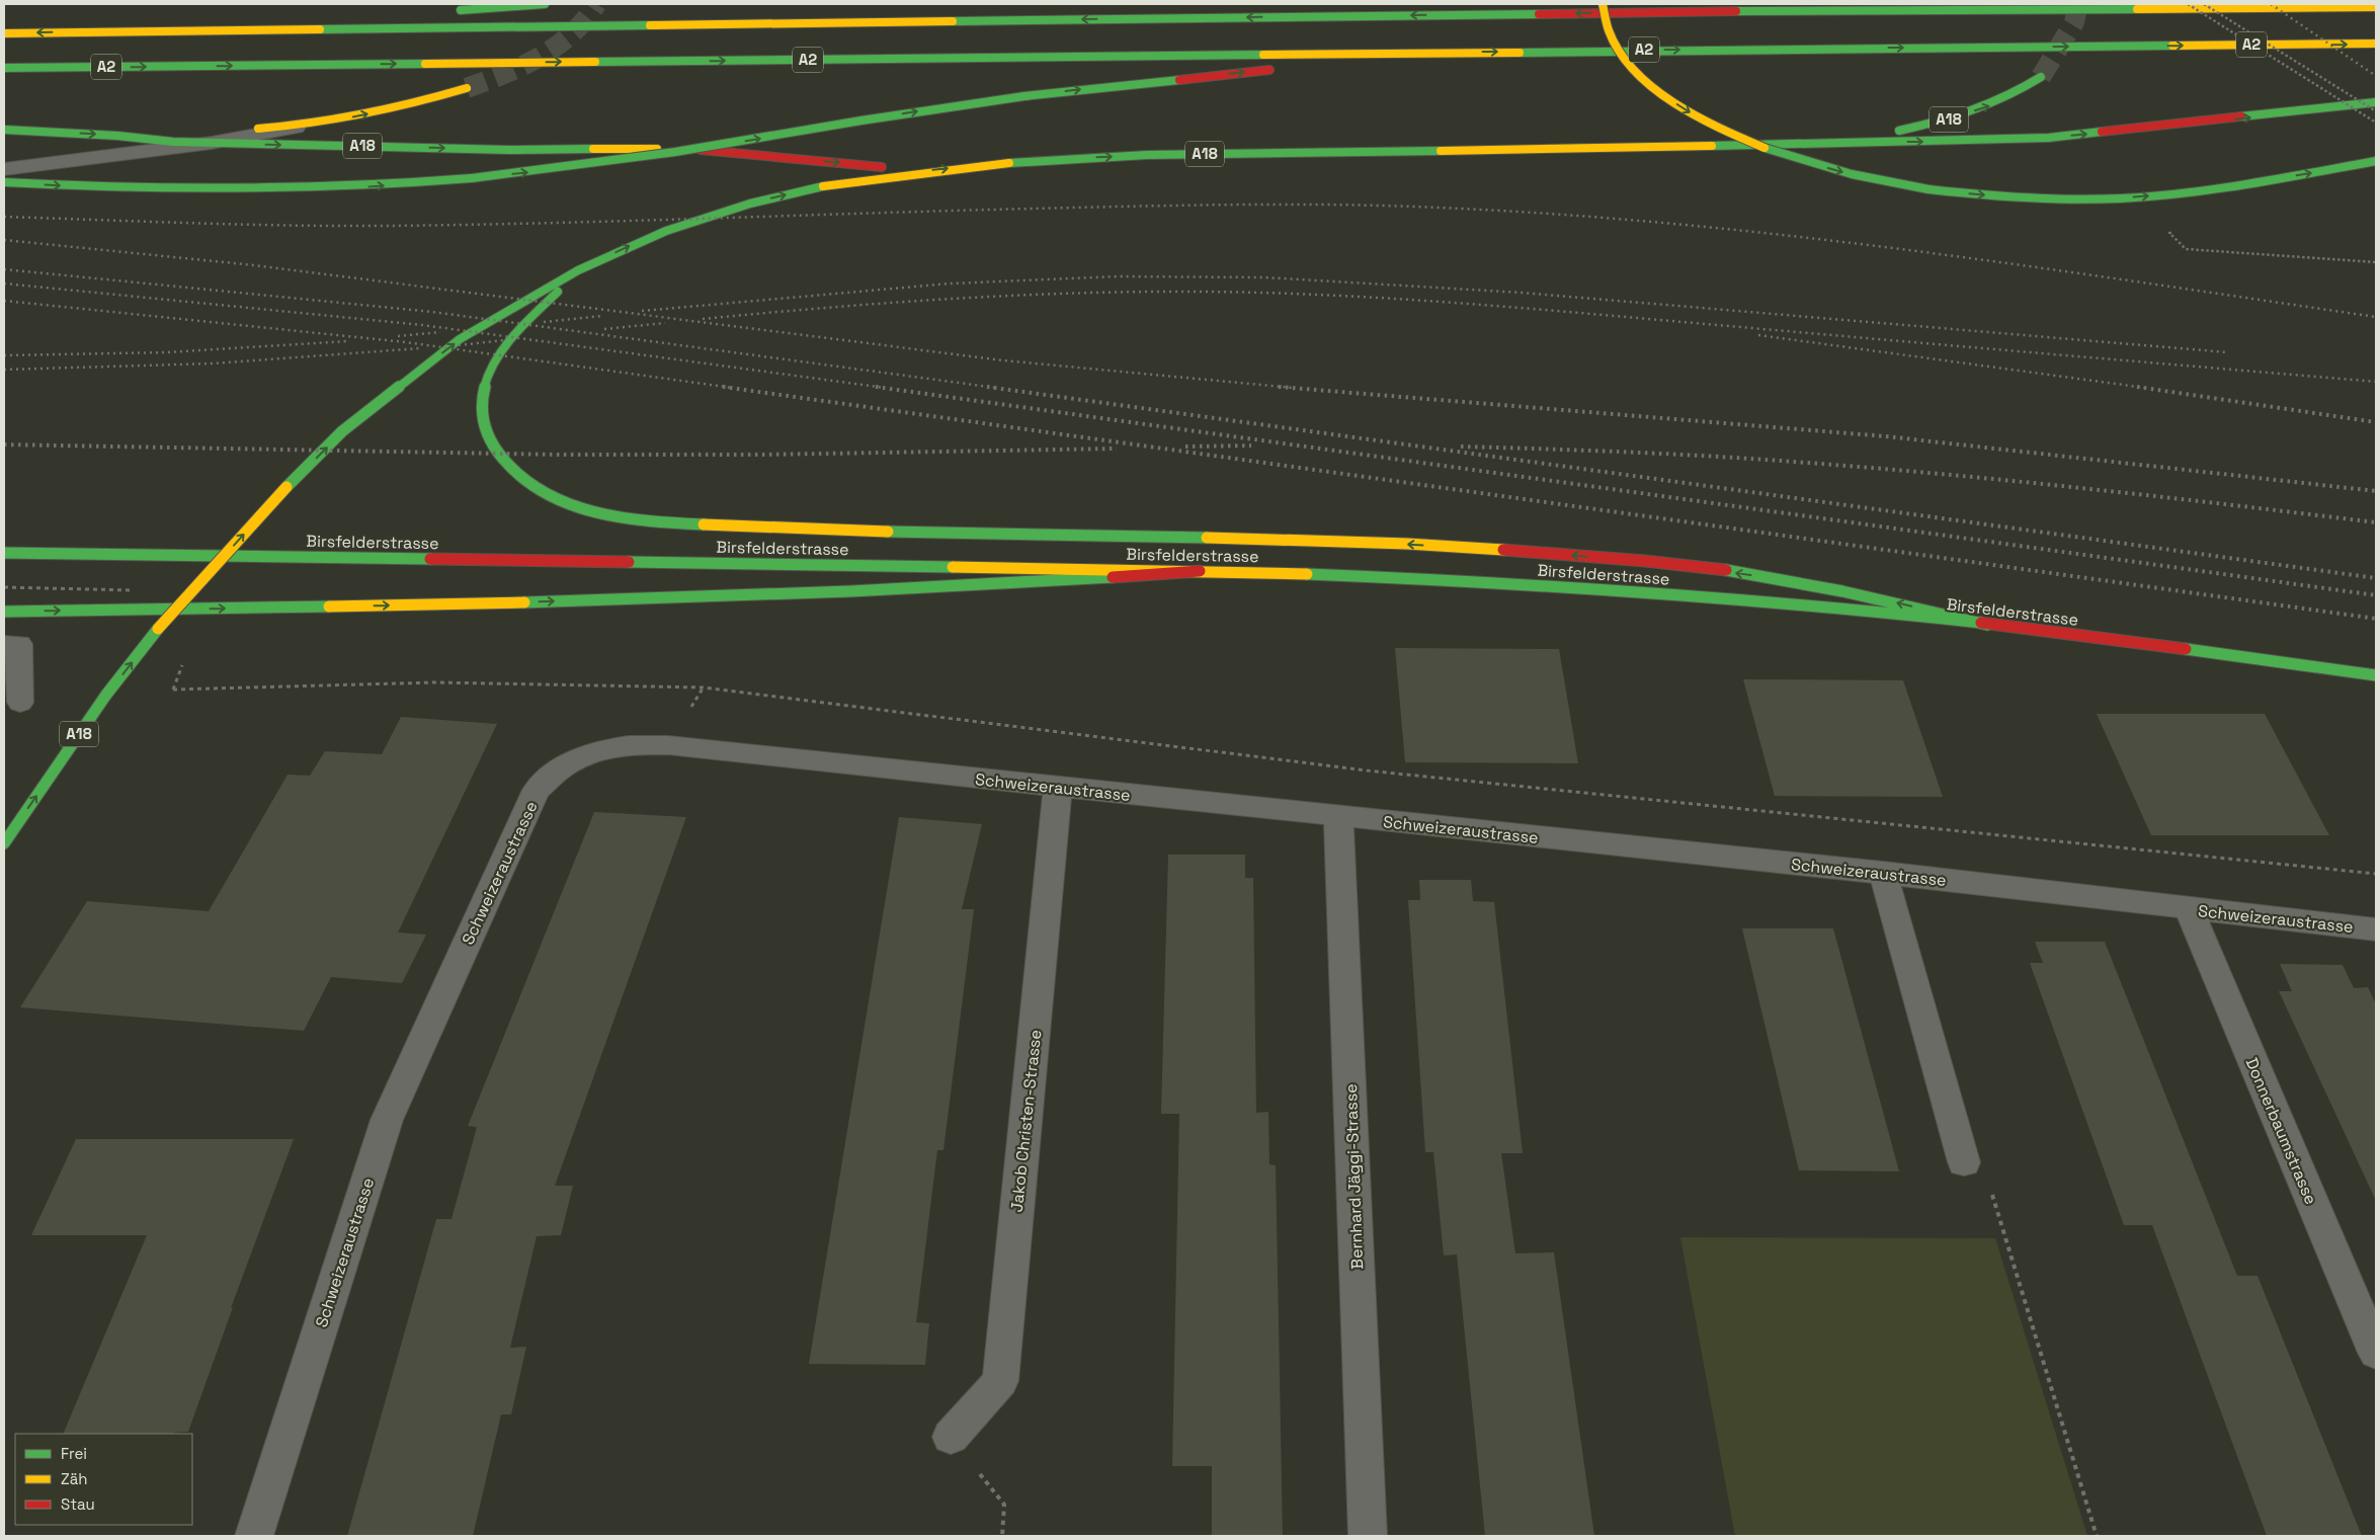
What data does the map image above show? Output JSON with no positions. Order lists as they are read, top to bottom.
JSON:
{
  "streets": {
    "main road": ["A2", "A18", "Birsfelderstrasse"],
    "street": [
      "Schweizeraustrasse",
      "Jakob Christen-Strasse",
      "Donnerbaumstrasse",
      "Bernhard Jäggi-Strasse"
    ]
  },
  "crossings": [
    ["Schweizeraustrasse", "Jakob Christen-Strasse"],
    ["Schweizeraustrasse", "Donnerbaumstrasse"],
    ["Schweizeraustrasse", "Bernhard Jäggi-Strasse"]
  ],
  "legend": ["Frei", "Zäh", "Stau"]
}
